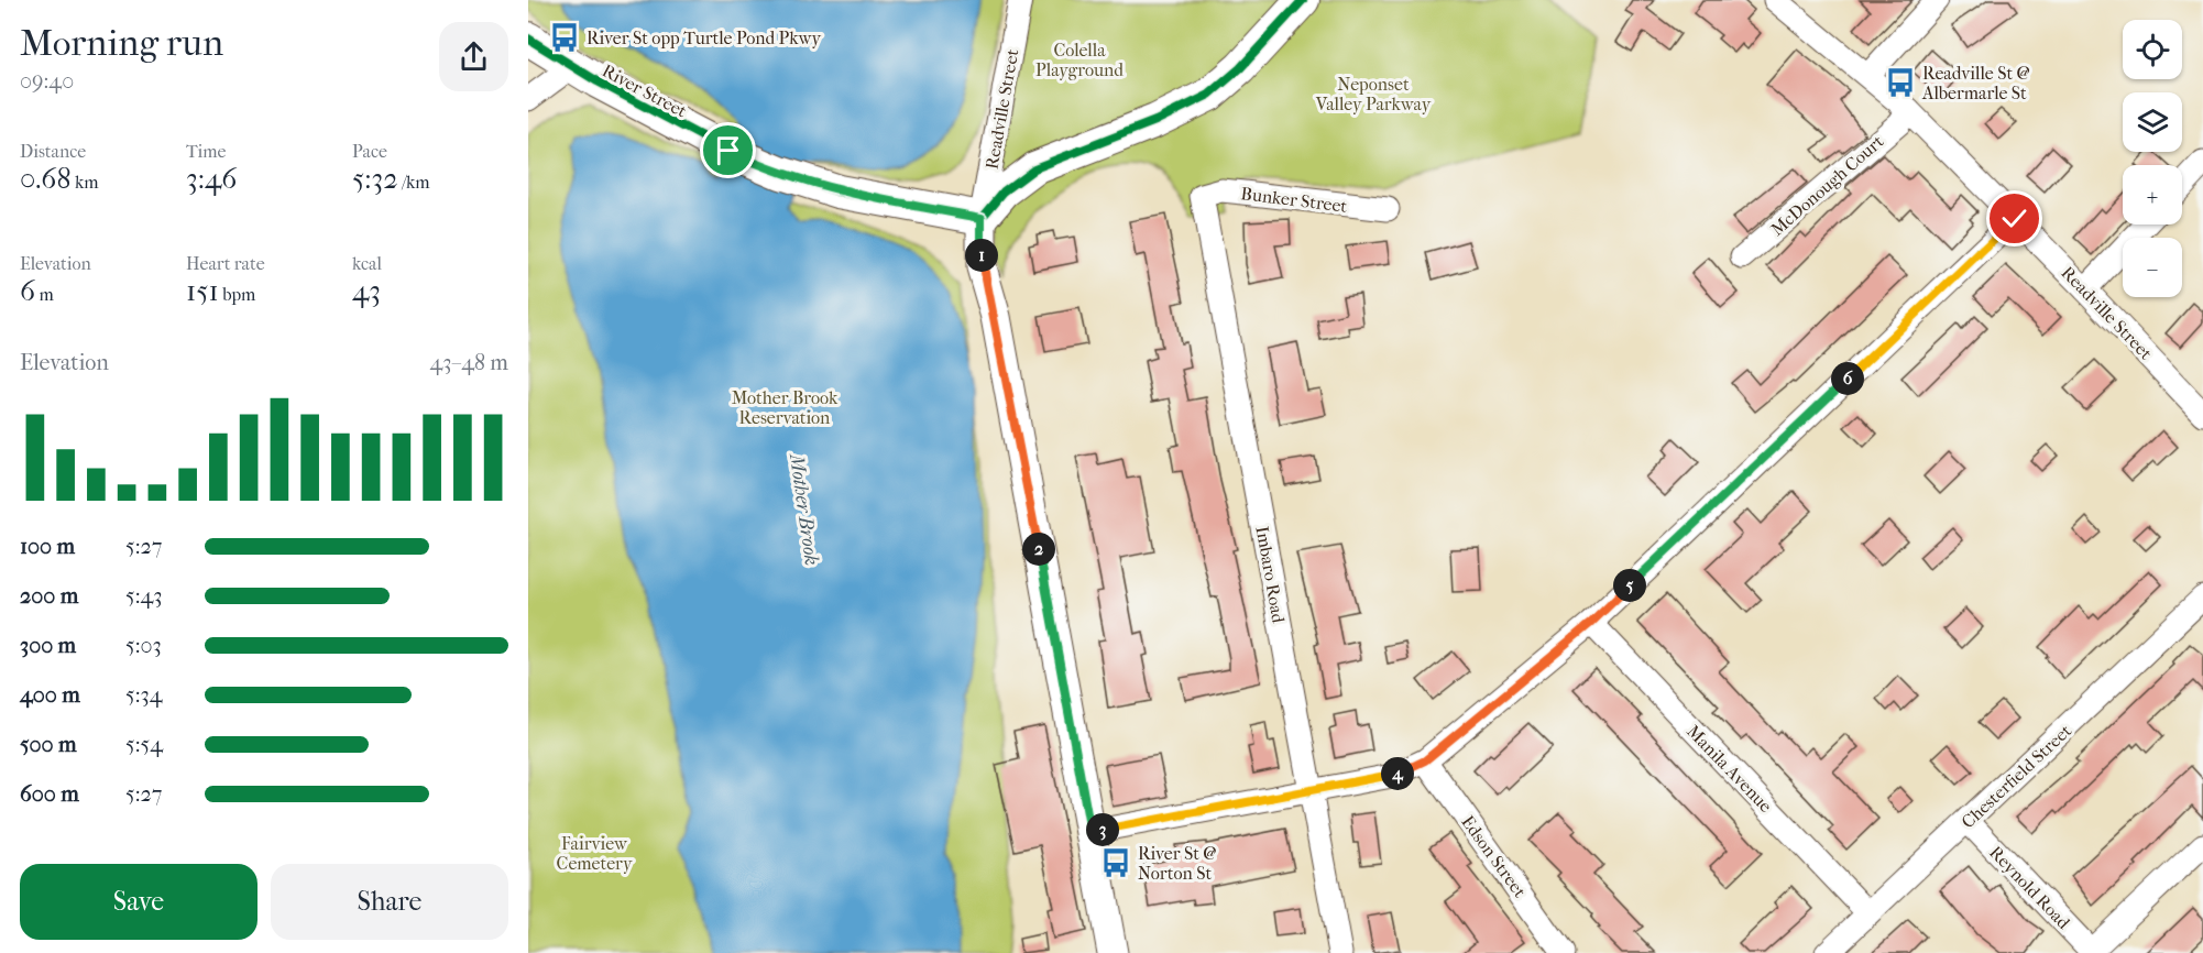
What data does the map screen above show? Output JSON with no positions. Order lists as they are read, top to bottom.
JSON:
{
  "streets": {
    "main road": ["River Street"],
    "street": [
      "Readville Street",
      "McDonough Court",
      "Bunker Street",
      "Imbaro Road",
      "Manila Avenue",
      "Chesterfield Street",
      "Edson Street",
      "Reynold Road"
    ]
  },
  "crossings": [
    ["River Street", "Readville Street"],
    ["Readville Street", "McDonough Court"],
    ["Bunker Street", "Imbaro Road"],
    ["Manila Avenue", "Chesterfield Street"],
    ["Chesterfield Street", "Reynold Road"]
  ],
  "water": ["Mother Brook"],
  "parks": [
    "Colella Playground",
    "Neponset Valley Parkway",
    "Mother Brook Reservation",
    "Fairview Cemetery"
  ],
  "places": {
    "bus stop": ["River St opp Turtle Pond Pkwy", "Readville St @ Albermarle St", "River St @ Norton St"]
  },
  "page": {
    "heading": ["Morning run", "09:40"],
    "map_buttons": ["+", "−"],
    "stats": [
      ["Distance", "0.68 km"],
      ["Time", "3:46"],
      ["Pace", "5:32 /km"],
      ["Elevation", "6 m"],
      ["Heart rate", "151 bpm"],
      ["kcal", "43"]
    ],
    "pins": [
      "1",
      "6",
      "2",
      "5",
      "4",
      "3"
    ],
    "chart": ["Elevation", "43–48 m"],
    "list": [
      {
        "name": "100 m",
        "note": "5:27"
      },
      {
        "name": "200 m",
        "note": "5:43"
      },
      {
        "name": "300 m",
        "note": "5:03"
      },
      {
        "name": "400 m",
        "note": "5:34"
      },
      {
        "name": "500 m",
        "note": "5:54"
      },
      {
        "name": "600 m",
        "note": "5:27"
      }
    ],
    "buttons": ["Save", "Share"]
  }
}
